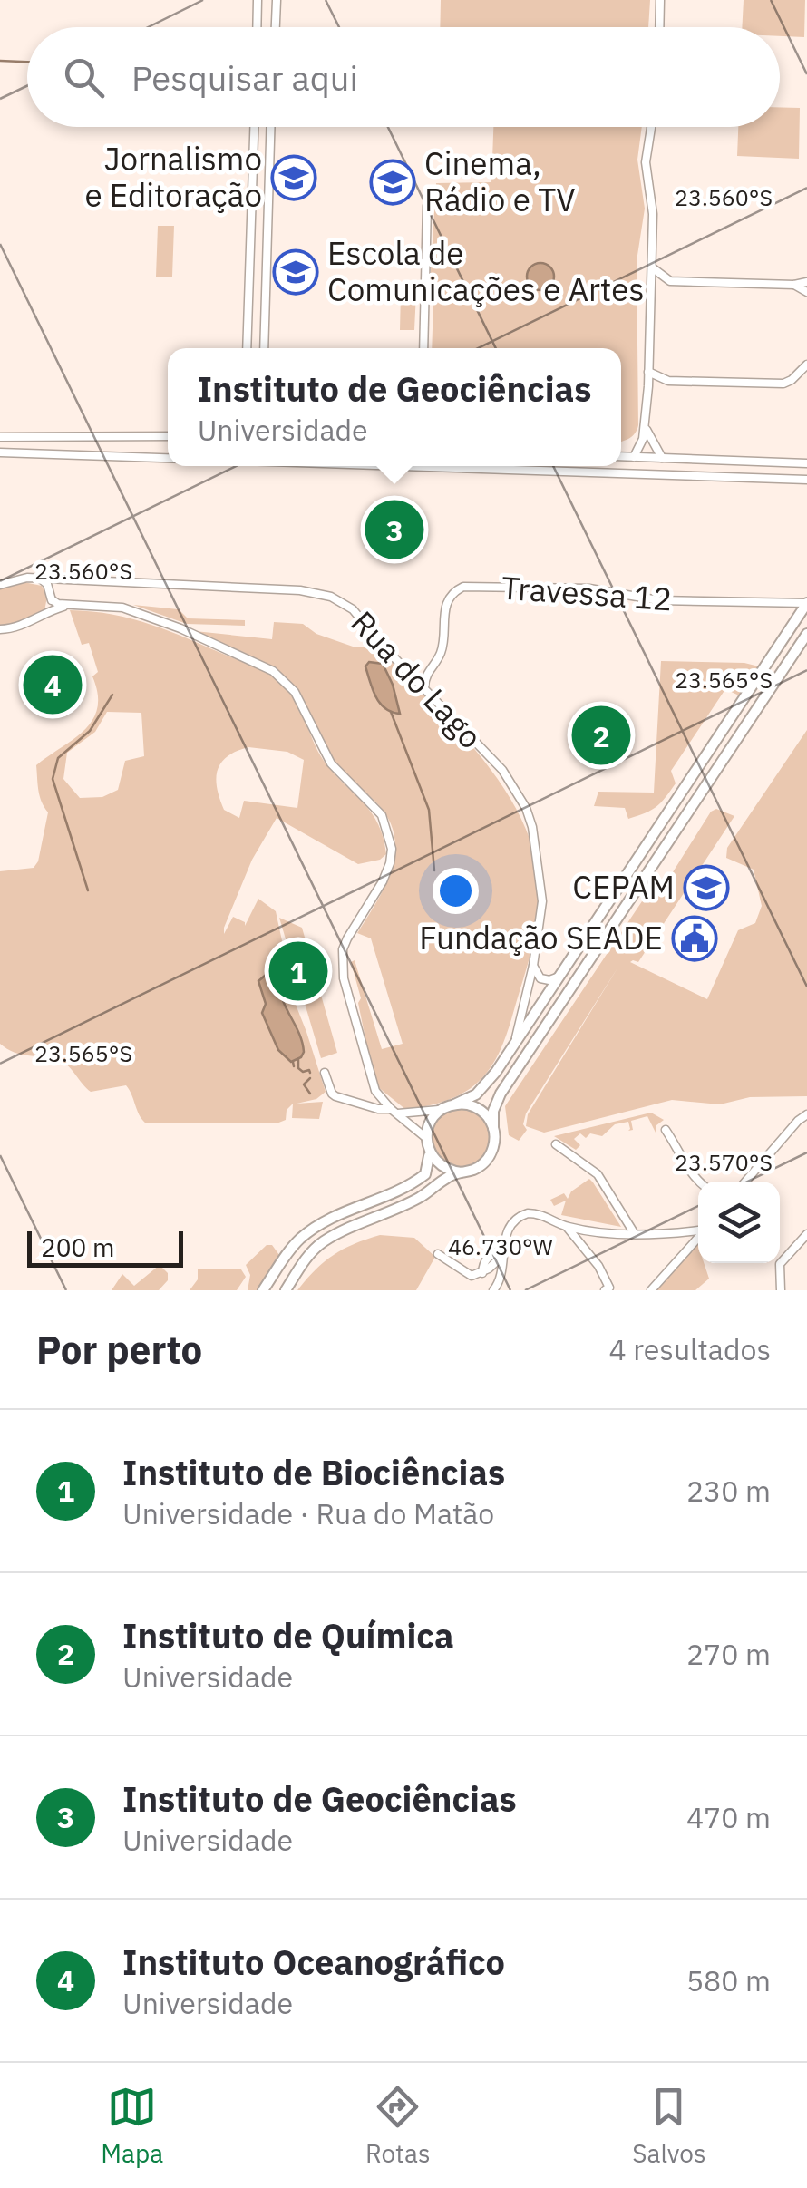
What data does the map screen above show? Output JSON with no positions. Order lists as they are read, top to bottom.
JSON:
{
  "streets": {
    "street": ["Travessa 12", "Rua do Lago"]
  },
  "crossings": [
    ["Travessa 12", "Rua do Lago"]
  ],
  "places": {
    "school or university": [
      "Jornalismo e Editoração",
      "Cinema, Rádio e TV",
      "Escola de Comunicações e Artes",
      "CEPAM"
    ],
    "public building": ["Fundação SEADE"]
  },
  "scale_bar": "200 m",
  "page": {
    "search": "Pesquisar aqui",
    "popup": ["Instituto de Geociências", "Universidade"],
    "pins": [
      "3",
      "4",
      "2",
      "1"
    ],
    "scale": "200 m",
    "heading": ["Por perto", "4 resultados"],
    "list": [
      {
        "mark": "1",
        "name": "Instituto de Biociências",
        "note": "Universidade · Rua do Matão",
        "value": "230 m"
      },
      {
        "mark": "2",
        "name": "Instituto de Química",
        "note": "Universidade",
        "value": "270 m"
      },
      {
        "mark": "3",
        "name": "Instituto de Geociências",
        "note": "Universidade",
        "value": "470 m"
      },
      {
        "mark": "4",
        "name": "Instituto Oceanográfico",
        "note": "Universidade",
        "value": "580 m"
      }
    ],
    "nav": ["Mapa", "Rotas", "Salvos"]
  },
  "coordinates": [
    "23.560°S",
    "23.565°S",
    "23.570°S",
    "46.730°W"
  ]
}
